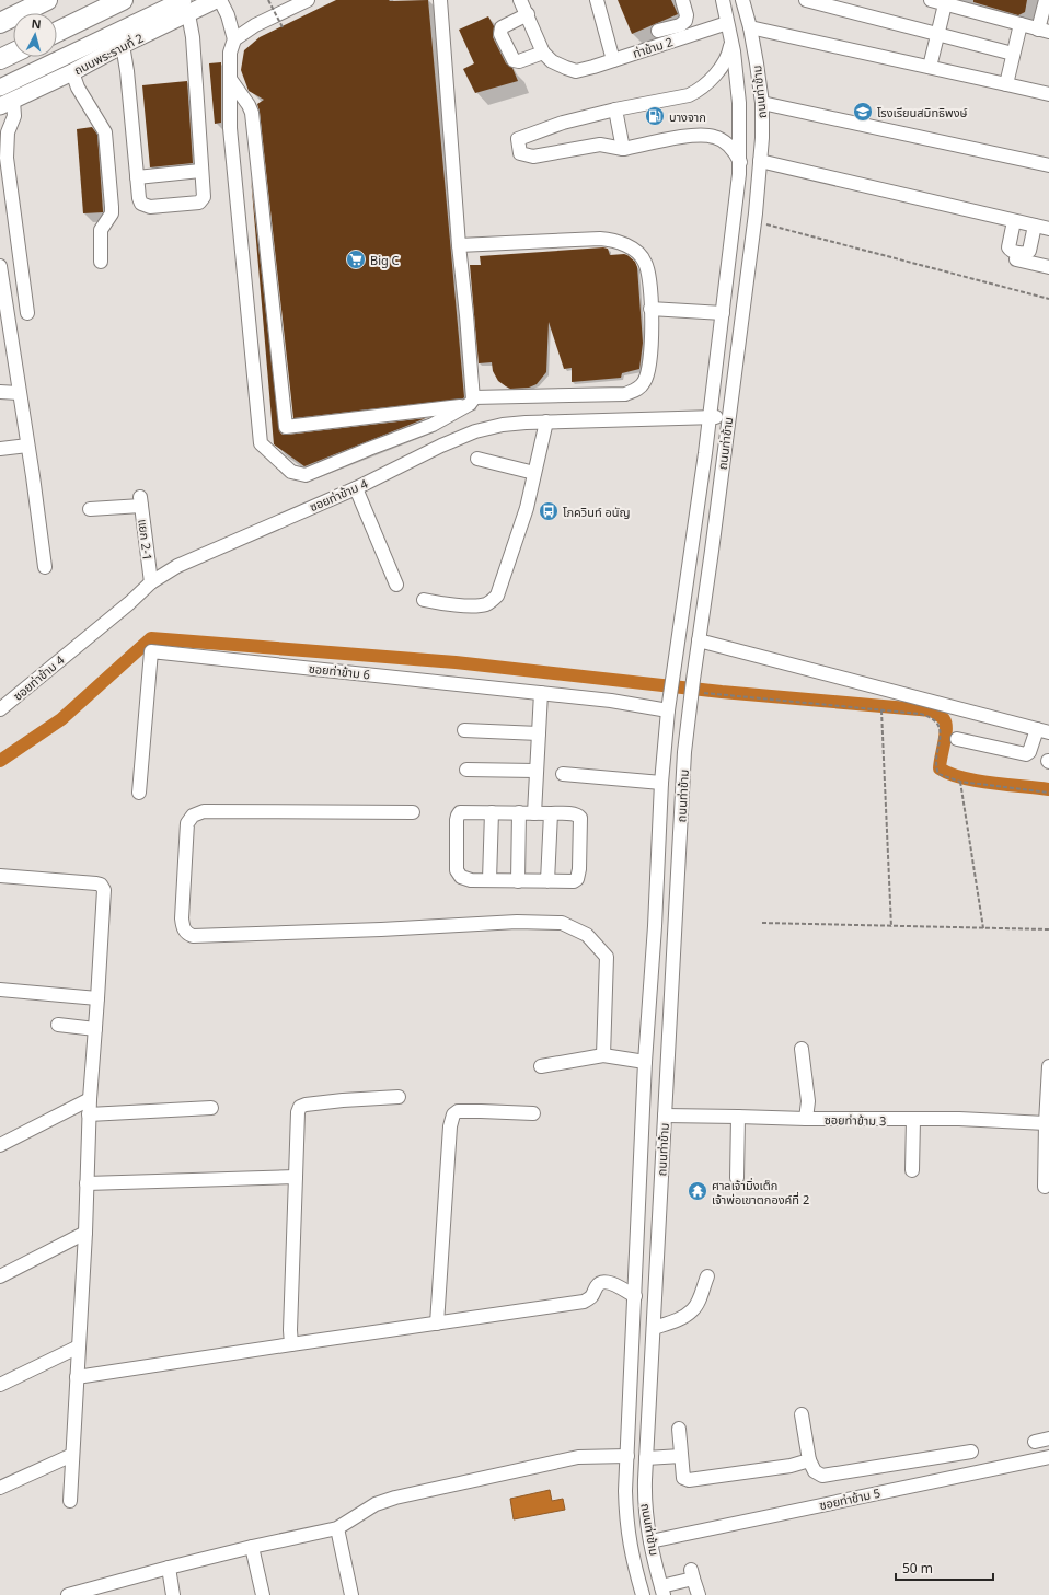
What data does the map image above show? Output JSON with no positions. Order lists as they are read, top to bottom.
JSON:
{
  "streets": {
    "main road": ["ถนนพระรามที่ 2"],
    "street": [
      "ท่าข้าม 2",
      "ถนนท่าข้าม",
      "ซอยท่าข้าม 4",
      "แยก 2-1",
      "ซอยท่าข้าม 6",
      "ซอยท่าข้าม 3",
      "ซอยท่าข้าม 5"
    ]
  },
  "crossings": [
    ["ท่าข้าม 2", "ถนนท่าข้าม"],
    ["ถนนท่าข้าม", "ซอยท่าข้าม 4"],
    ["ถนนท่าข้าม", "ซอยท่าข้าม 6"],
    ["ถนนท่าข้าม", "ซอยท่าข้าม 3"],
    ["ถนนท่าข้าม", "ซอยท่าข้าม 5"],
    ["ซอยท่าข้าม 4", "แยก 2-1"]
  ],
  "places": {
    "school or university": ["โรงเรียนสมิทธิพงษ์"],
    "fuel station": ["บางจาก"],
    "supermarket": ["Big C"],
    "bus stop": ["โภควินท์ อนัญ"],
    "temple": ["ศาลเจ้ามิ่งเต็ก เจ้าพ่อเขาตกองค์ที่ 2"]
  },
  "scale_bar": "50 m",
  "north": "top"
}
